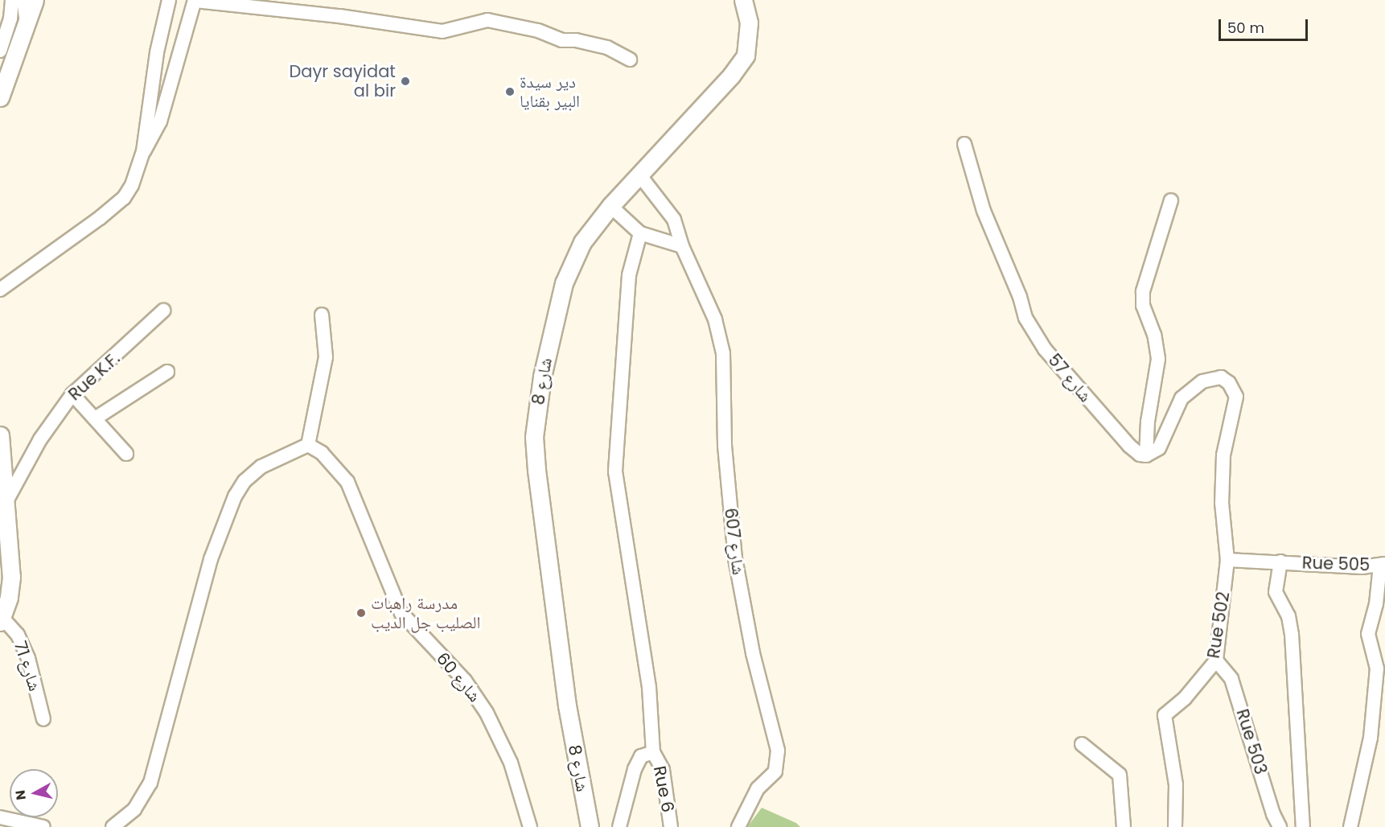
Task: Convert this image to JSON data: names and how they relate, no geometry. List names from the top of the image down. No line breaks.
{"streets":{"street":["Rue K.F.","شارع 57","شارع 8","شارع 607","Rue 505","Rue 502","شارع 71","شارع 60","Rue 503","Rue 6"]},"crossings":[["شارع 57","Rue 502"],["شارع 8","شارع 607"],["Rue 505","Rue 502"],["Rue 502","Rue 503"]],"places":["Dayr sayidat al bir","دير سيدة البير بقنايا","مدرسة راهبات الصليب جل الديب"],"scale_bar":"50 m","north":"left"}
